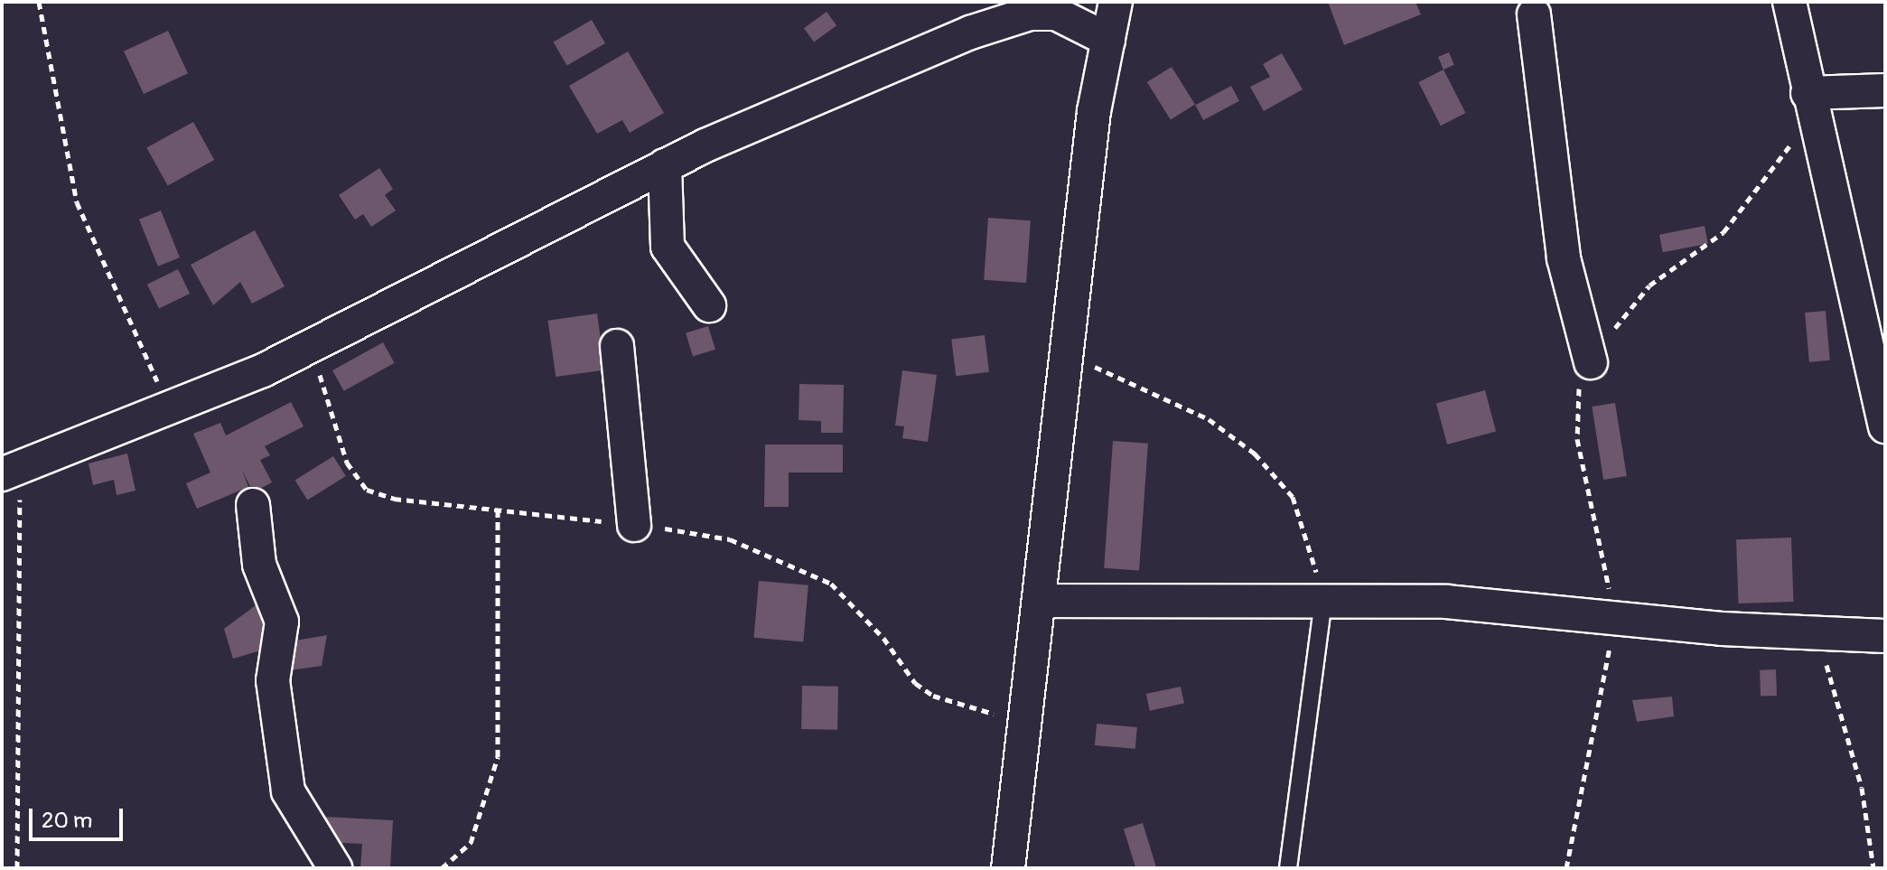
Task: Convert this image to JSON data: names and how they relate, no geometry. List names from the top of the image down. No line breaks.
{"scale_bar":"20 m"}
